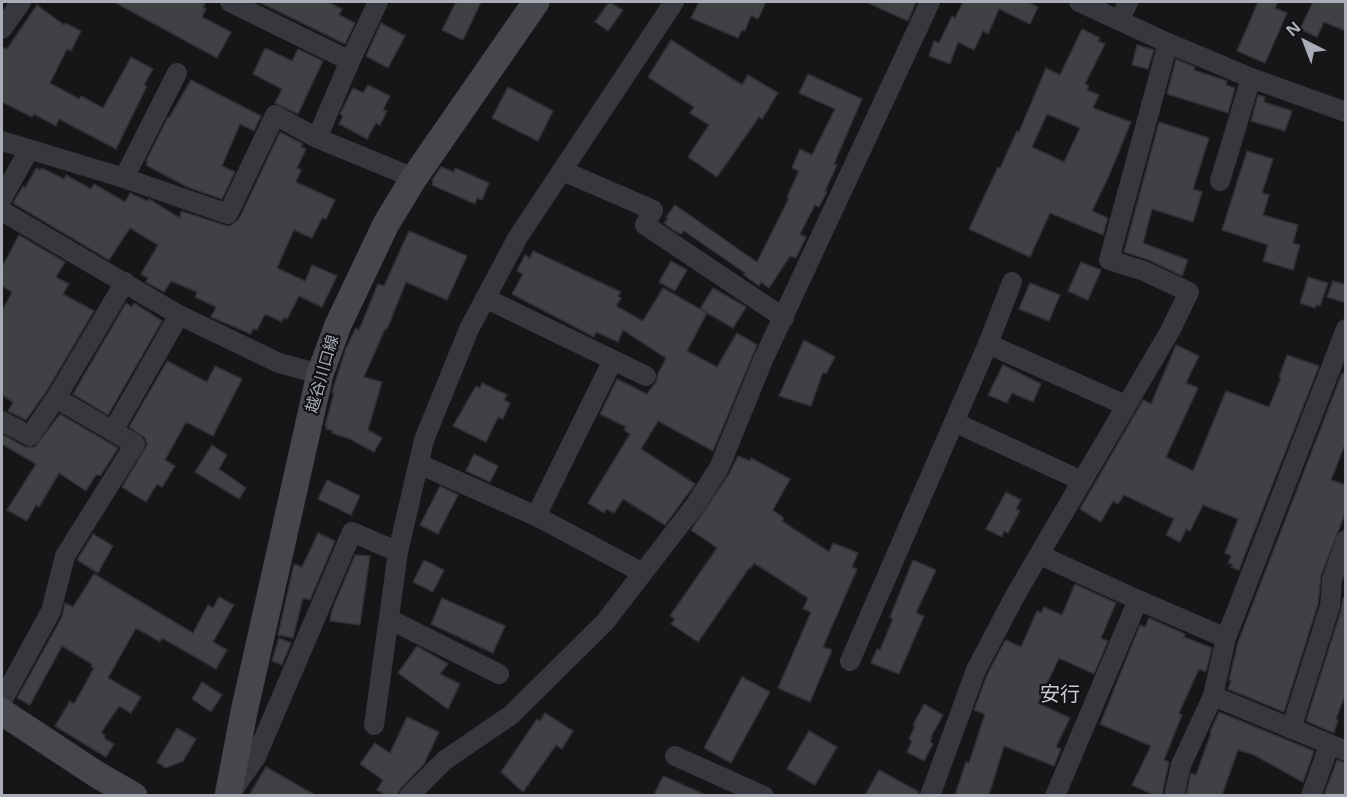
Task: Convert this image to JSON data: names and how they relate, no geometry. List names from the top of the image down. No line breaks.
{"streets":{"main road":["越谷川口線"]},"districts":["安行"],"north":"top left"}
